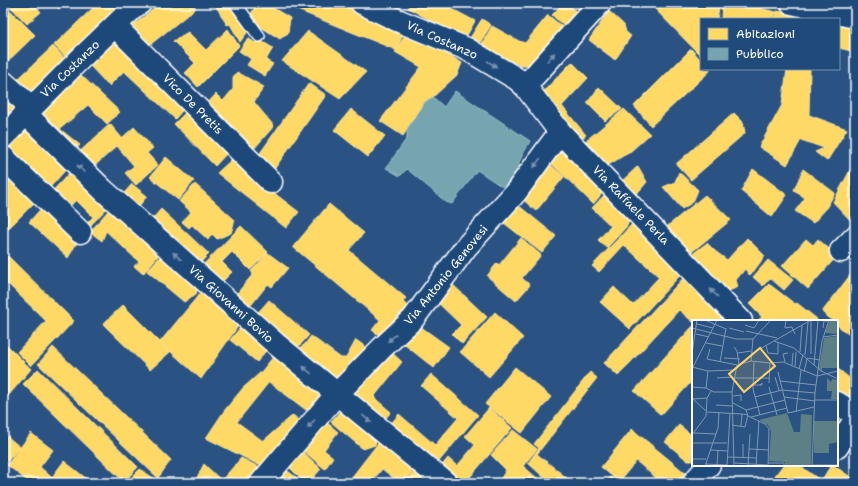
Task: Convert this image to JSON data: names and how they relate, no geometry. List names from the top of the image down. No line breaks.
{"streets":{"street":["Via Costanzo","Vico De Pretis","Via Raffaele Perla","Via Antonio Genovesi","Via Giovanni Bovio"]},"crossings":[["Via Costanzo","Vico De Pretis"],["Via Costanzo","Via Raffaele Perla"],["Via Costanzo","Via Giovanni Bovio"],["Via Raffaele Perla","Via Antonio Genovesi"],["Via Antonio Genovesi","Via Giovanni Bovio"]],"one_way":["Via Costanzo","Via Raffaele Perla","Via Antonio Genovesi"],"legend":["Abitazioni","Pubblico"]}
